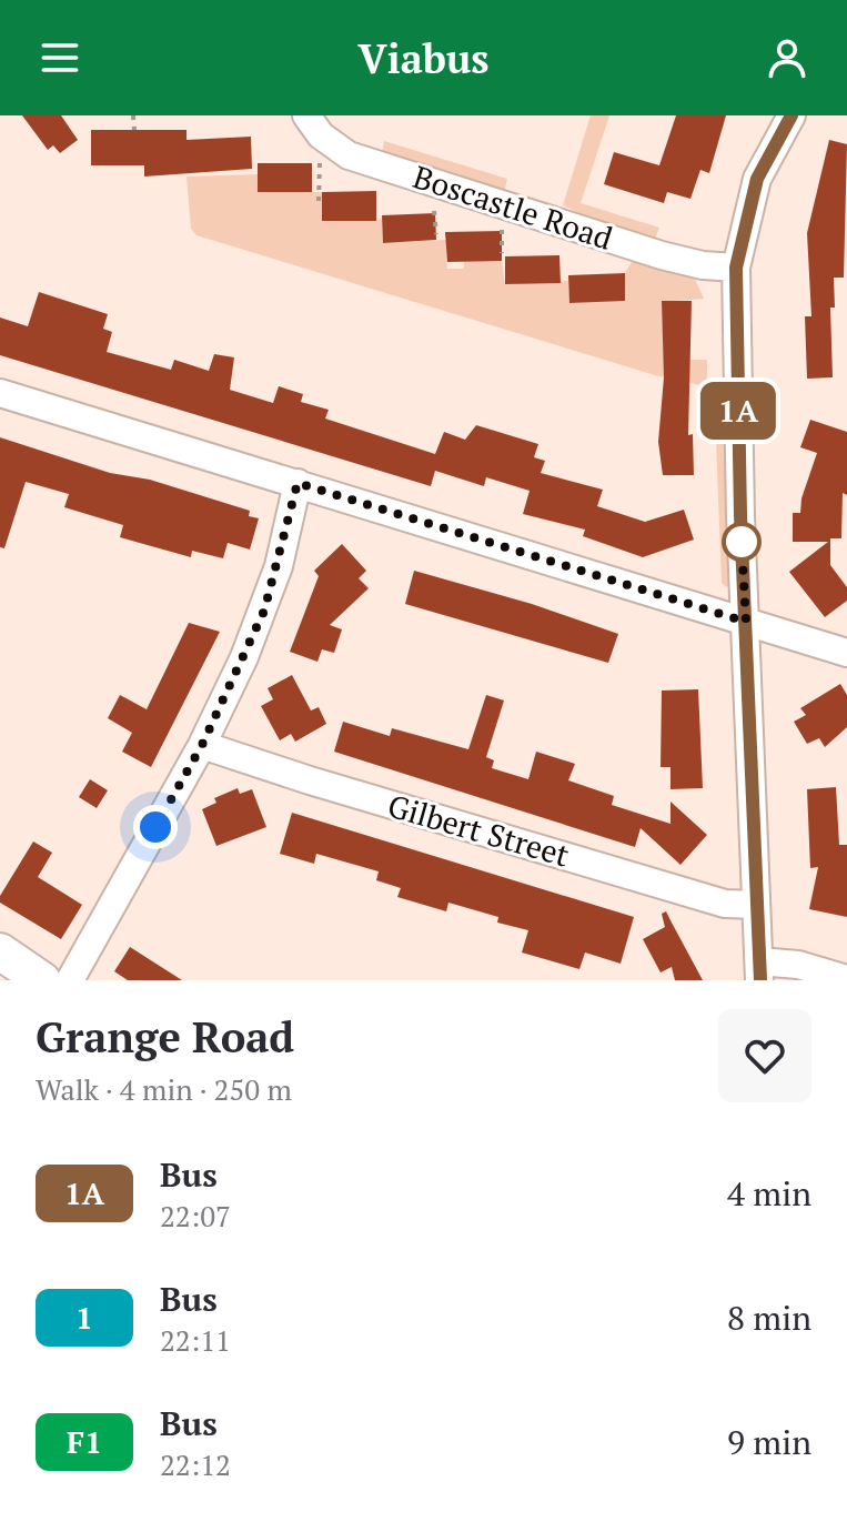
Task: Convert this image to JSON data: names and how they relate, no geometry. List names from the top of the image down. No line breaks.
{"streets":{"street":["Boscastle Road","Gilbert Street"]},"lines":["bus line 1A"],"page":{"header":"Viabus","on_map":"1A","heading":["Grange Road","Walk · 4 min · 250 m"],"list":[{"mark":"1A","name":"Bus","note":"22:07","value":"4 min"},{"mark":"1","name":"Bus","note":"22:11","value":"8 min"},{"mark":"F1","name":"Bus","note":"22:12","value":"9 min"}]}}
